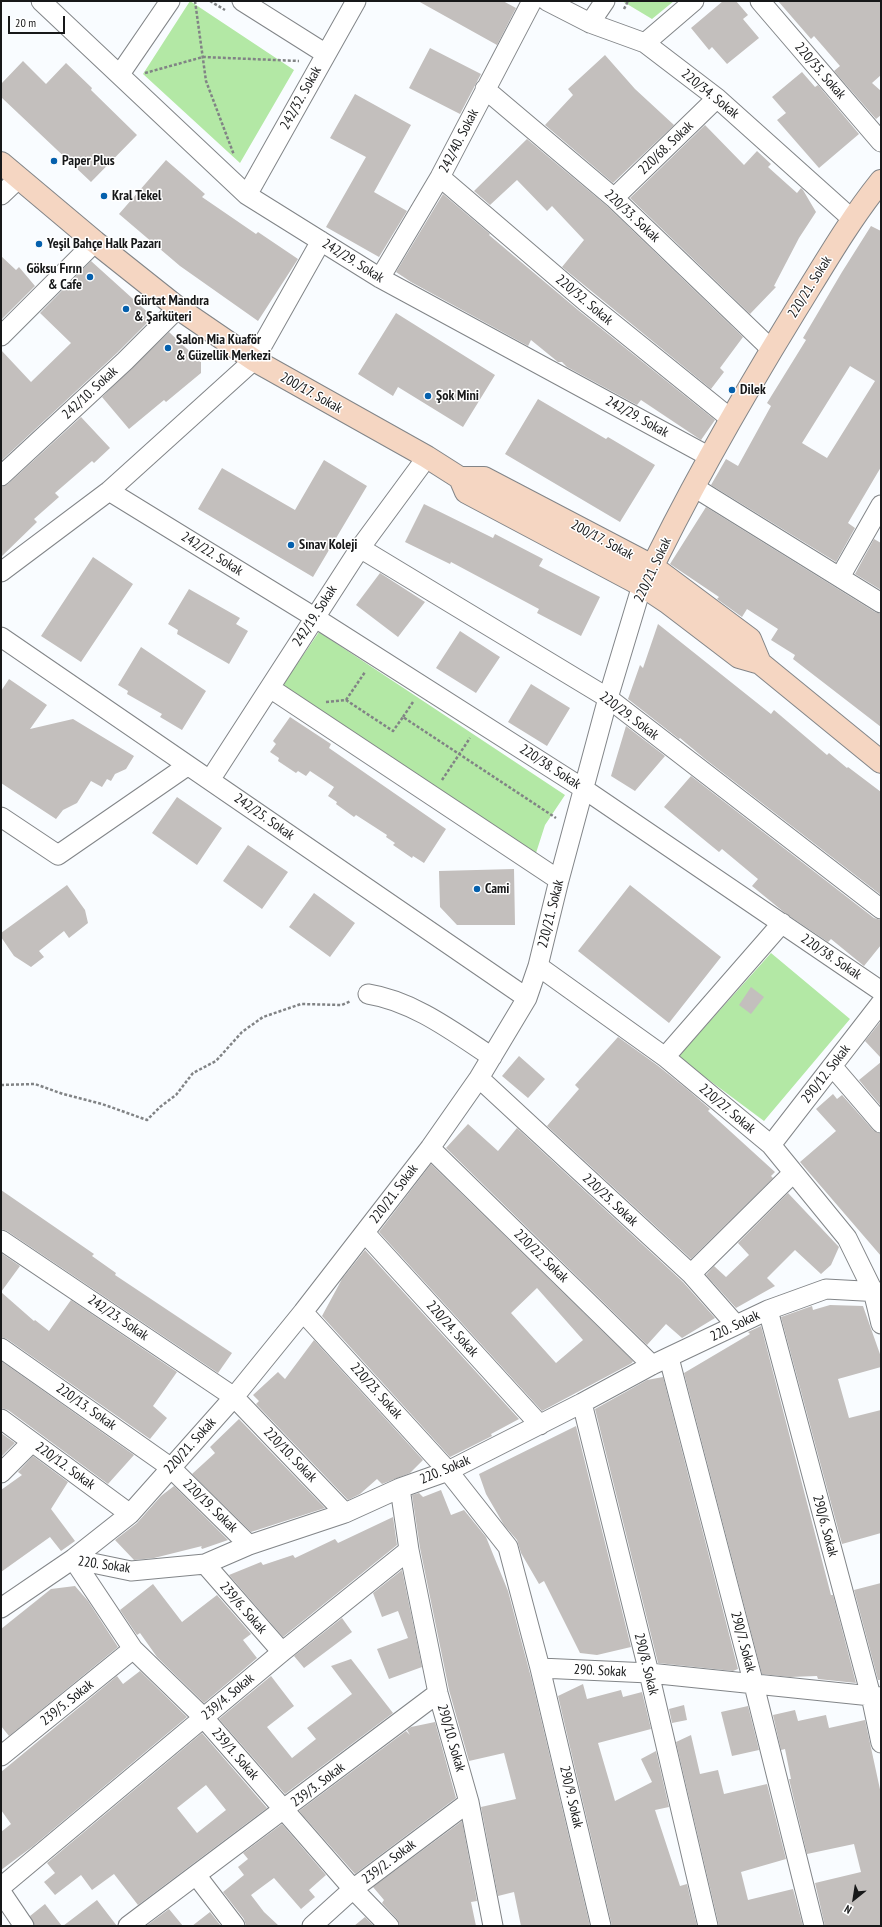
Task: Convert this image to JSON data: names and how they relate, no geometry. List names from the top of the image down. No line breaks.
{"streets":{"street":["220/35. Sokak","220/34. Sokak","242/32. Sokak","242/40. Sokak","220/68. Sokak","220/33. Sokak","242/29. Sokak","220/21. Sokak","220/32. Sokak","242/10. Sokak","200/17. Sokak","242/22. Sokak","242/19. Sokak","220/29. Sokak","220/38. Sokak","242/25. Sokak","290/12. Sokak","220/27. Sokak","220/25. Sokak","220/22. Sokak","242/23. Sokak","220. Sokak","220/24. Sokak","220/23. Sokak","220/13. Sokak","220/10. Sokak","220/12. Sokak","220/19. Sokak","290/6. Sokak","239/6. Sokak","290/7. Sokak","290/8. Sokak","290. Sokak","239/4. Sokak","239/5. Sokak","290/10. Sokak","239/1. Sokak","239/3. Sokak","290/9. Sokak","239/2. Sokak"]},"crossings":[["220/34. Sokak","220/68. Sokak"],["220/34. Sokak","220/21. Sokak"],["242/32. Sokak","242/29. Sokak"],["242/40. Sokak","220/33. Sokak"],["242/40. Sokak","242/29. Sokak"],["242/40. Sokak","220/32. Sokak"],["220/68. Sokak","220/33. Sokak"],["220/33. Sokak","220/21. Sokak"],["242/29. Sokak","220/21. Sokak"],["220/21. Sokak","220/32. Sokak"],["220/21. Sokak","200/17. Sokak"],["220/21. Sokak","220/29. Sokak"],["220/21. Sokak","220/38. Sokak"],["220/21. Sokak","242/25. Sokak"],["220/21. Sokak","220/27. Sokak"],["220/21. Sokak","220/25. Sokak"],["220/21. Sokak","220/22. Sokak"],["220/21. Sokak","242/23. Sokak"],["220/21. Sokak","220. Sokak"],["220/21. Sokak","220/24. Sokak"],["220/21. Sokak","220/23. Sokak"],["220/21. Sokak","220/13. Sokak"],["220/21. Sokak","220/10. Sokak"],["220/21. Sokak","220/12. Sokak"],["220/21. Sokak","220/19. Sokak"],["220/21. Sokak","239/1. Sokak"],["242/10. Sokak","200/17. Sokak"],["200/17. Sokak","242/19. Sokak"],["242/22. Sokak","242/19. Sokak"],["242/22. Sokak","220/38. Sokak"],["242/19. Sokak","220/29. Sokak"],["242/19. Sokak","220/38. Sokak"],["242/19. Sokak","242/25. Sokak"],["290/12. Sokak","220/27. Sokak"],["220/27. Sokak","220. Sokak"],["220/25. Sokak","220. Sokak"],["220/22. Sokak","220. Sokak"],["220/22. Sokak","290/7. Sokak"],["242/23. Sokak","220/10. Sokak"],["220. Sokak","220/24. Sokak"],["220. Sokak","220/23. Sokak"],["220. Sokak","220/10. Sokak"],["220. Sokak","220/19. Sokak"],["220. Sokak","290/6. Sokak"],["220. Sokak","239/6. Sokak"],["220. Sokak","290/7. Sokak"],["220. Sokak","290/8. Sokak"],["220. Sokak","239/1. Sokak"],["220/13. Sokak","220/19. Sokak"],["290/6. Sokak","290. Sokak"],["239/6. Sokak","239/4. Sokak"],["290/7. Sokak","290. Sokak"],["290/8. Sokak","290. Sokak"],["290. Sokak","290/9. Sokak"],["239/4. Sokak","290/10. Sokak"],["239/4. Sokak","239/1. Sokak"],["239/5. Sokak","239/1. Sokak"],["290/10. Sokak","239/3. Sokak"],["290/10. Sokak","239/2. Sokak"],["239/1. Sokak","239/3. Sokak"],["239/1. Sokak","239/2. Sokak"]],"places":["Paper Plus","Kral Tekel","Yeşil Bahçe Halk Pazarı","Göksu Fırın & Cafe","Gürtat Mandıra & Şarküteri","Salon Mia Kuaför & Güzellik Merkezi","Dilek","Şok Mini","Sınav Koleji","Cami"],"scale_bar":"20 m","north":"bottom left"}
